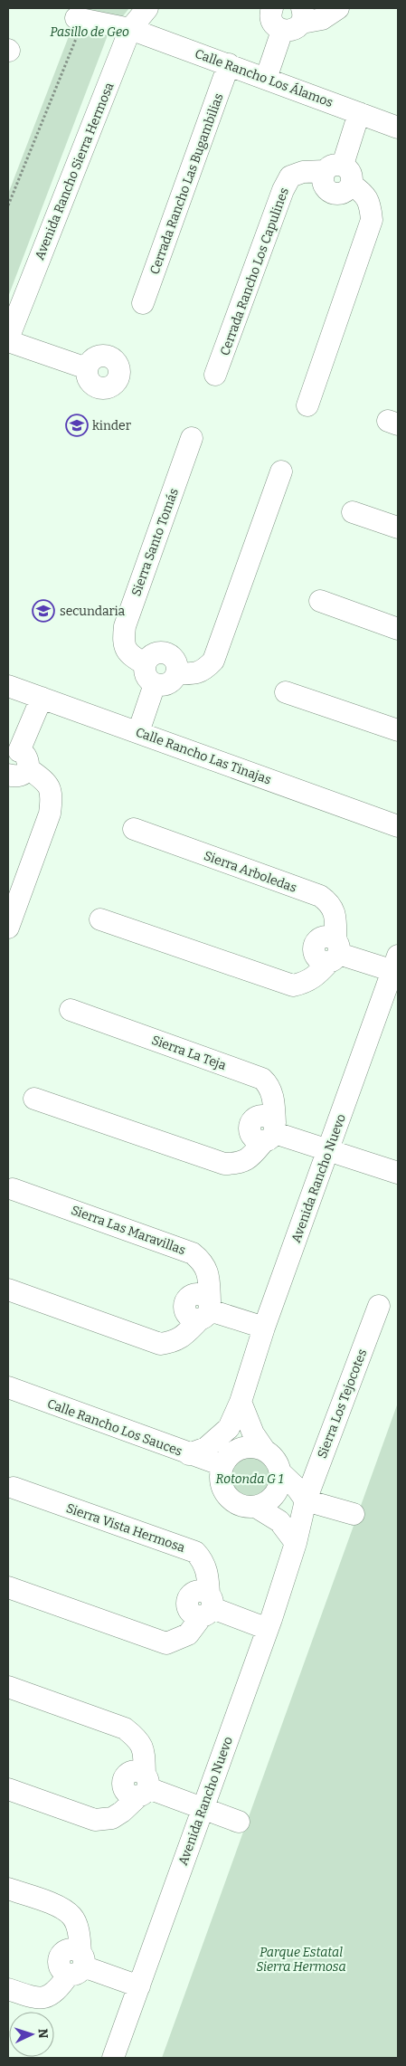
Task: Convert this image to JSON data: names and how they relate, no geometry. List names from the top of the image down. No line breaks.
{"streets":{"street":["Calle Rancho Los Álamos","Avenida Rancho Sierra Hermosa","Cerrada Rancho Las Bugambilias","Cerrada Rancho Los Capulines","Sierra Santo Tomás","Calle Rancho Las Tinajas","Sierra Arboledas","Sierra La Teja","Avenida Rancho Nuevo","Sierra Las Maravillas","Sierra Los Tejocotes","Calle Rancho Los Sauces","Sierra Vista Hermosa"]},"crossings":[["Calle Rancho Los Álamos","Avenida Rancho Sierra Hermosa"],["Calle Rancho Los Álamos","Cerrada Rancho Las Bugambilias"],["Avenida Rancho Nuevo","Sierra Los Tejocotes"]],"parks":["Pasillo de Geo","Rotonda G 1","Parque Estatal Sierra Hermosa"],"places":{"school or university":["kinder","secundaria"]},"north":"right"}
